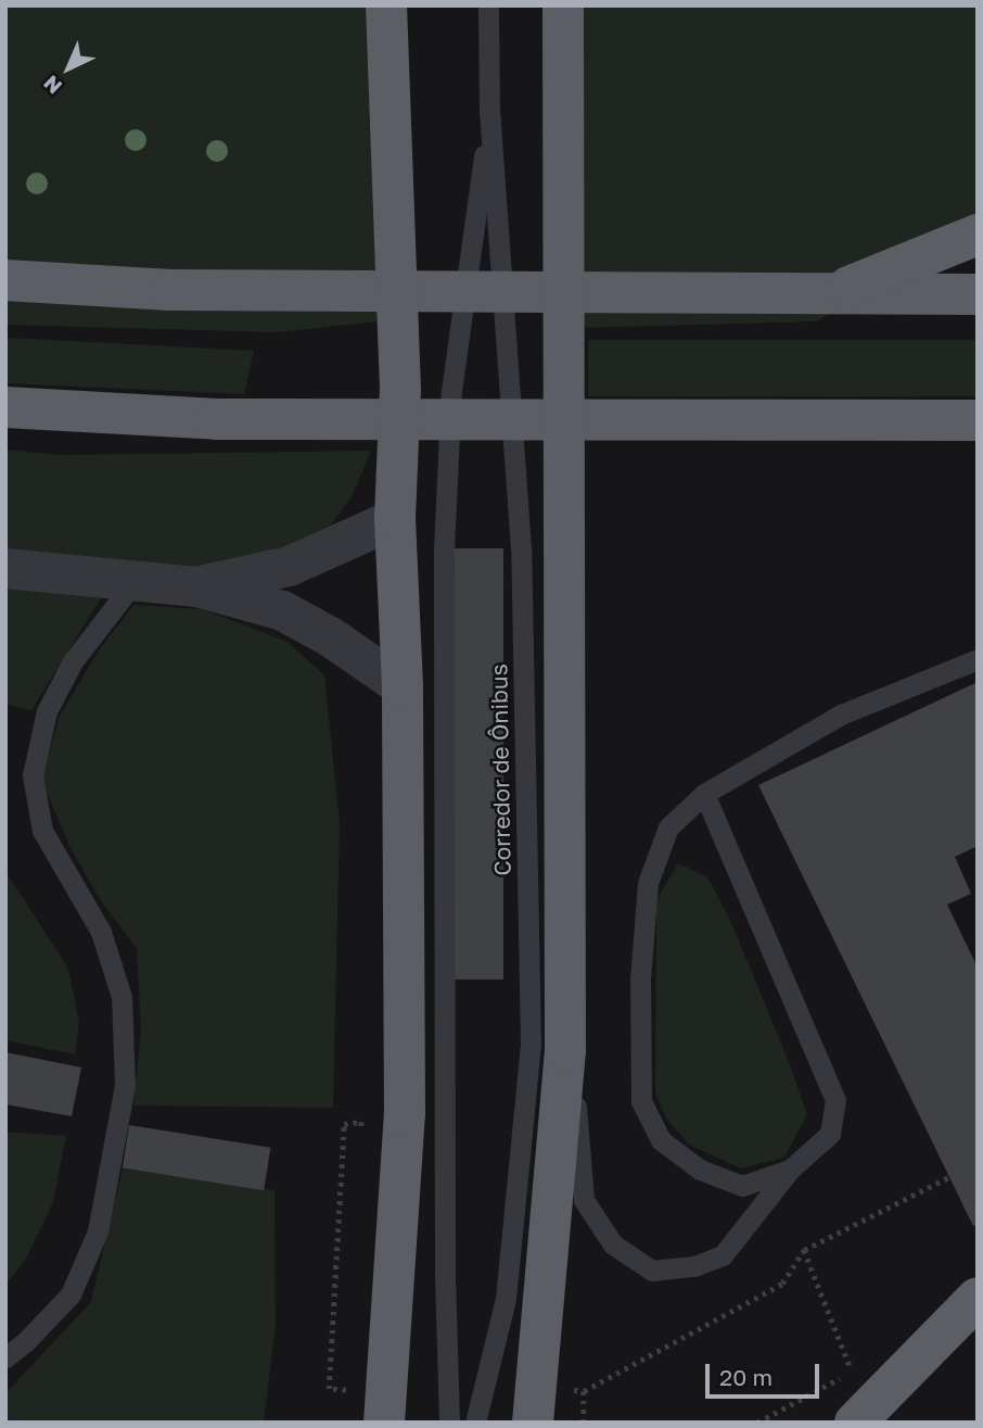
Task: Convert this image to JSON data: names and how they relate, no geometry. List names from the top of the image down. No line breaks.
{"streets":{"lane":["Corredor de Ônibus"]},"scale_bar":"20 m","north":"bottom left"}
